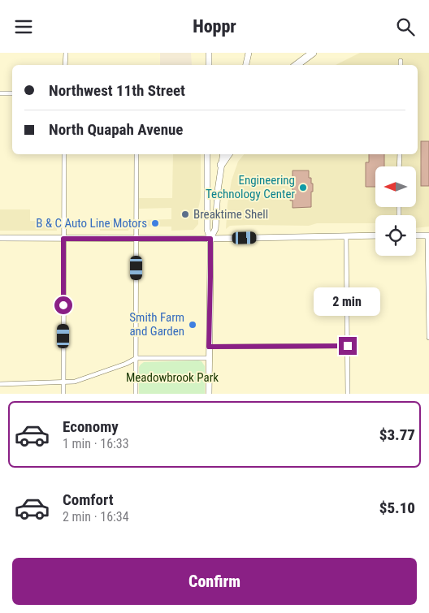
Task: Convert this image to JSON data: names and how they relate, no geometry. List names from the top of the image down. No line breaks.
{"parks":["Meadowbrook Park"],"places":["Engineering Technology Center","Breaktime Shell","B & C Auto Line Motors","Smith Farm and Garden"],"north":"left","page":{"header":"Hoppr","banner":["Northwest 11th Street","North Quapah Avenue"],"bubble":"2 min","list":[{"name":"Economy","note":"1 min · 16:33","value":"$3.77"},{"name":"Comfort","note":"2 min · 16:34","value":"$5.10"}],"buttons":"Confirm"}}
